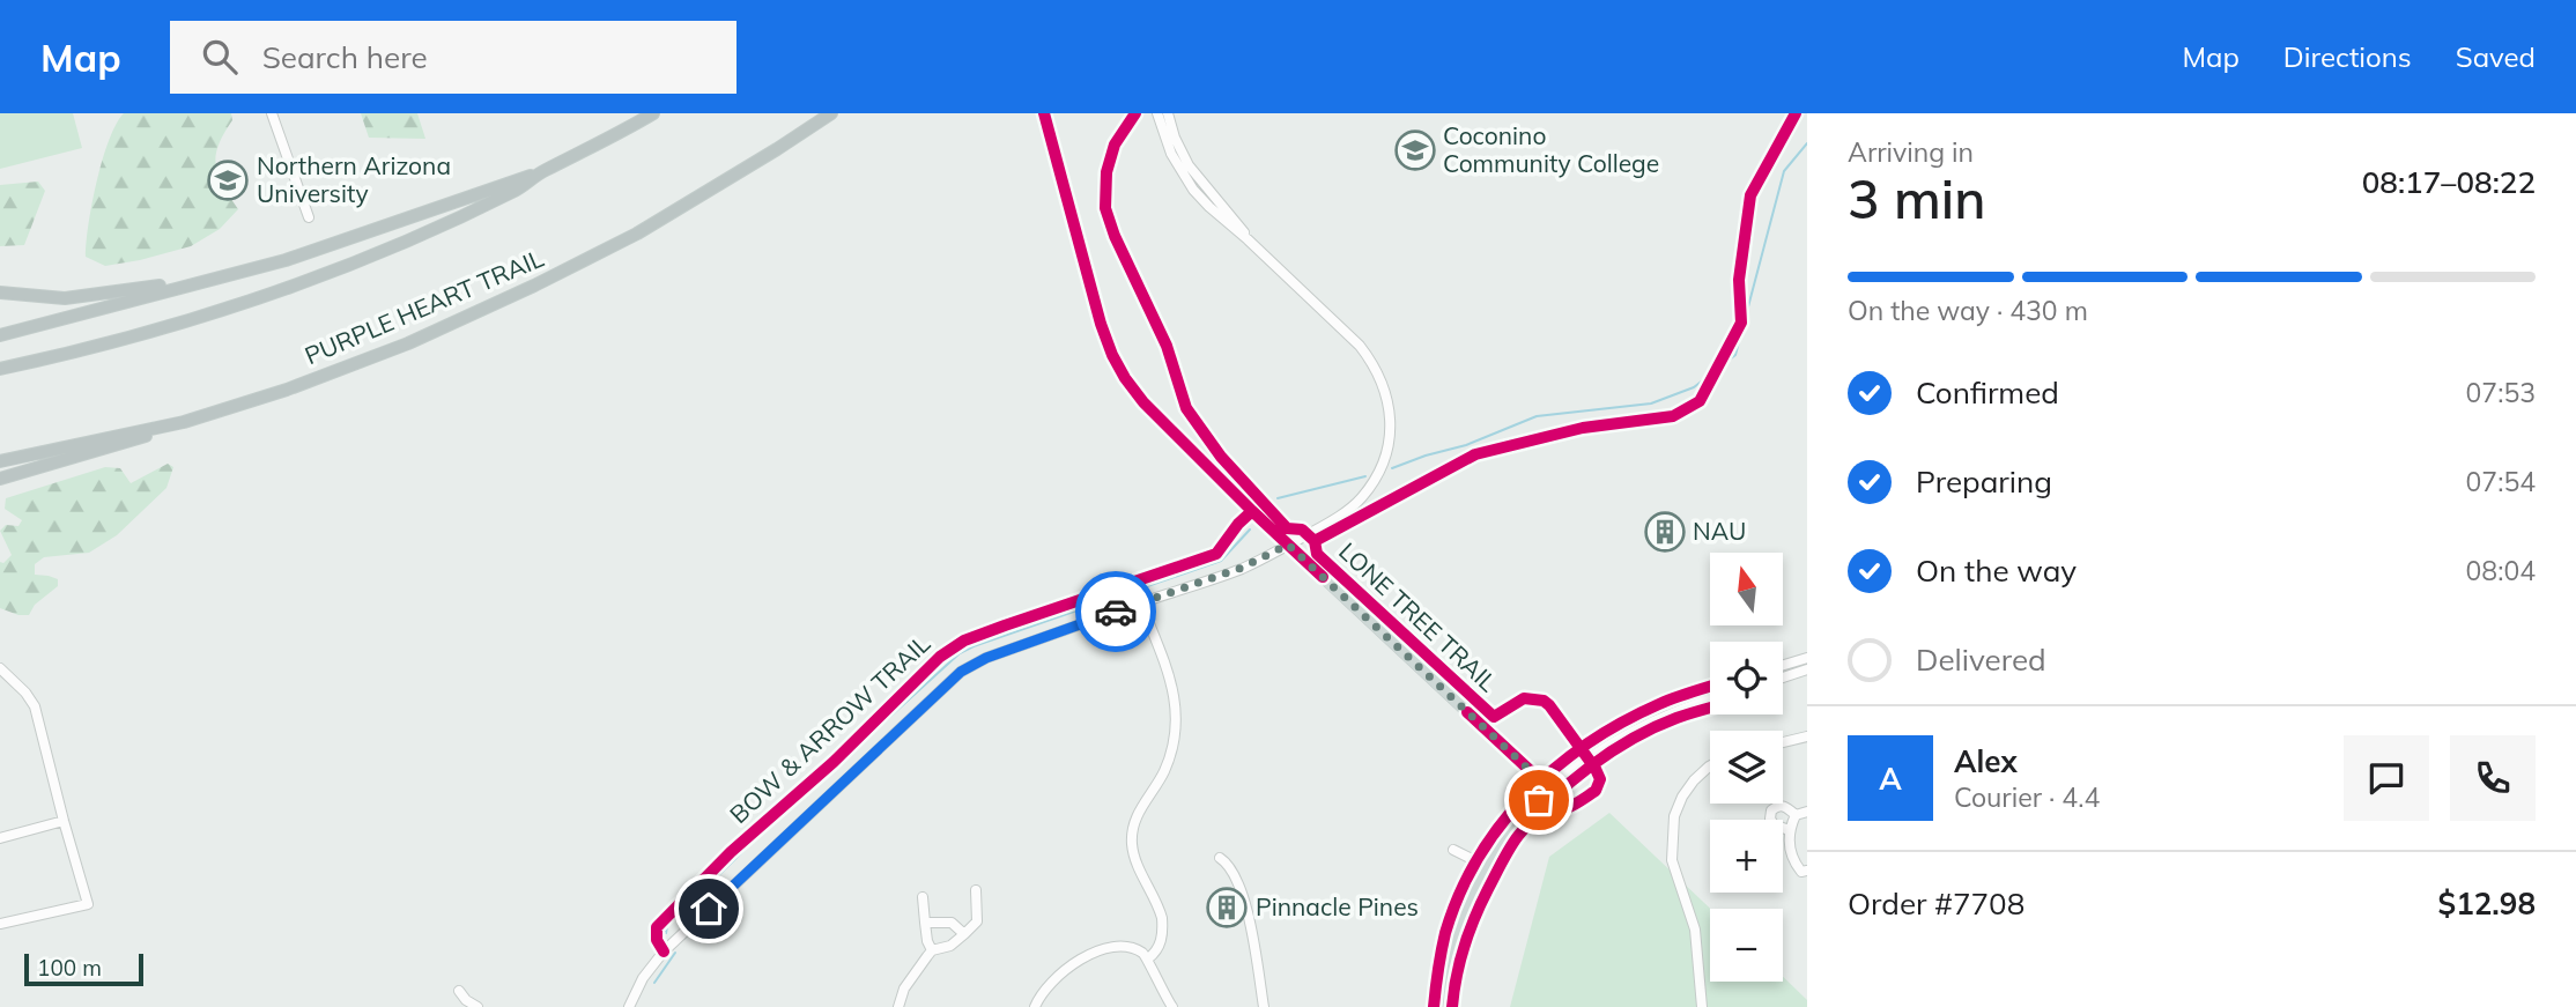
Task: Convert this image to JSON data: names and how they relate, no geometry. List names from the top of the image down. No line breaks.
{"streets":{"highway":["PURPLE HEART TRAIL"],"cycle path":["LONE TREE TRAIL","BOW & ARROW TRAIL"]},"places":{"school or university":["Coconino Community College","Northern Arizona University"],"building":["NAU","Pinnacle Pines"]},"scale_bar":"100 m","north":"top","page":{"header":"Map","search":"Search here","nav":["Map","Directions","Saved"],"heading":["3 min","Arriving in","08:17–08:22"],"panel":["Alex","Courier · 4.4","Order #7708","$12.98"],"bar":"On the way · 430 m","list":[["Confirmed","07:53"],["Preparing","07:54"],["On the way","08:04"],"Delivered"],"map_buttons":["+","−"],"round":"A","scale":"100 m"}}
